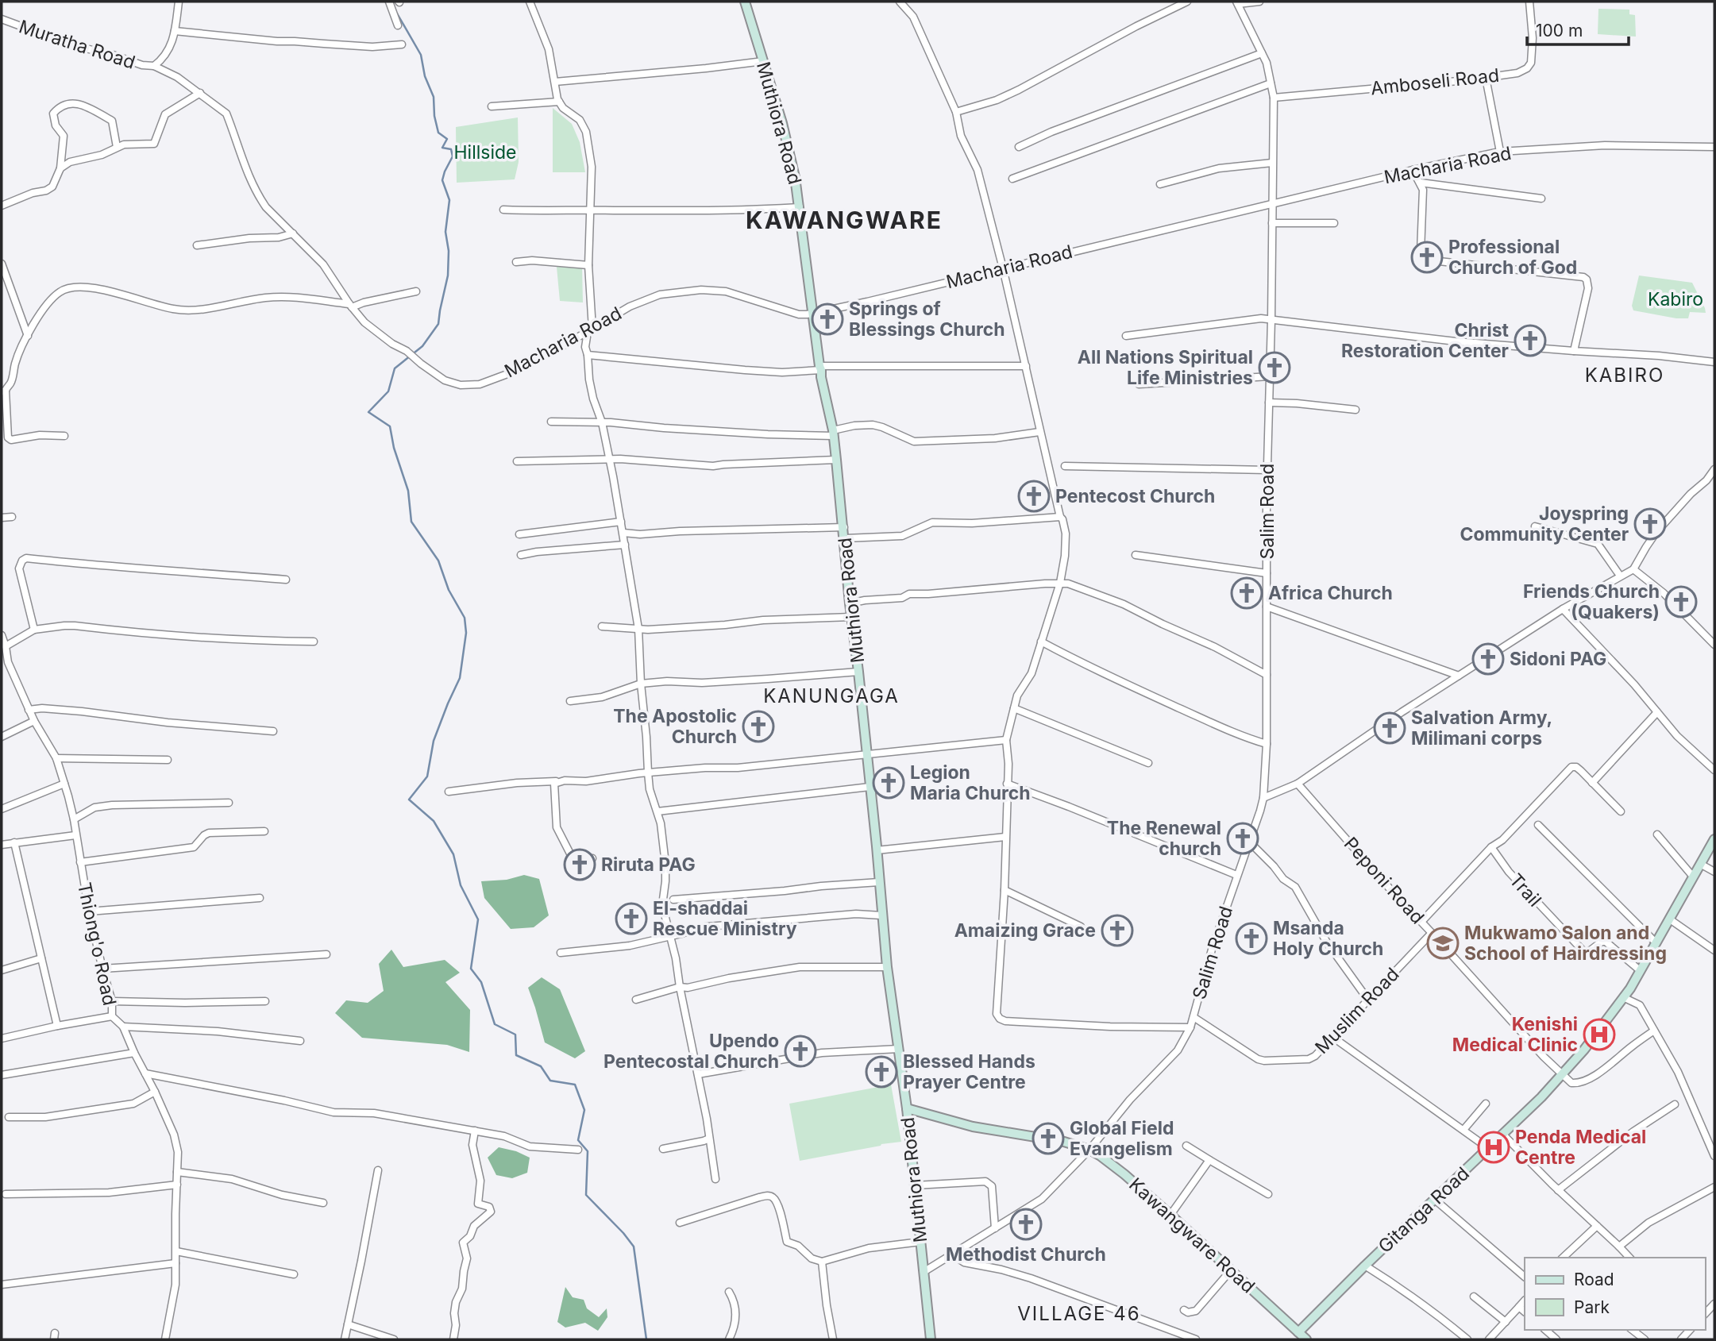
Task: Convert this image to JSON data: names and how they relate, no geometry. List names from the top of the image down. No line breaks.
{"streets":{"street":["Muratha Road","Amboseli Road","Muthiora Road","Macharia Road","Salim Road","Peponi Road","Trail","Thiong'o Road","Muslim Road","Gitanga Road","Kawangware Road"]},"crossings":[["Muratha Road","Macharia Road"],["Amboseli Road","Salim Road"],["Muthiora Road","Macharia Road"],["Muthiora Road","Kawangware Road"],["Macharia Road","Salim Road"],["Salim Road","Muslim Road"],["Peponi Road","Muslim Road"],["Peponi Road","Gitanga Road"],["Trail","Gitanga Road"],["Gitanga Road","Kawangware Road"]],"districts":["KAWANGWARE","KABIRO","KANUNGAGA","VILLAGE 46"],"parks":["Hillside","Kabiro"],"places":{"church":["Professional Church of God","Springs of Blessings Church","Christ Restoration Center","All Nations Spiritual Life Ministries","Pentecost Church","Joyspring Community Center","Africa Church","Friends Church (Quakers)","Sidoni PAG","The Apostolic Church","Salvation Army, Milimani corps","Legion Maria Church","The Renewal church","Riruta PAG","El-shaddai Rescue Ministry","Amaizing Grace","Msanda Holy Church","Upendo Pentecostal Church","Blessed Hands Prayer Centre","Global Field Evangelism","Methodist Church"],"school or university":["Mukwamo Salon and School of Hairdressing"],"hospital":["Kenishi Medical Clinic","Penda Medical Centre"]},"legend":["Road","Park"],"scale_bar":"100 m"}
